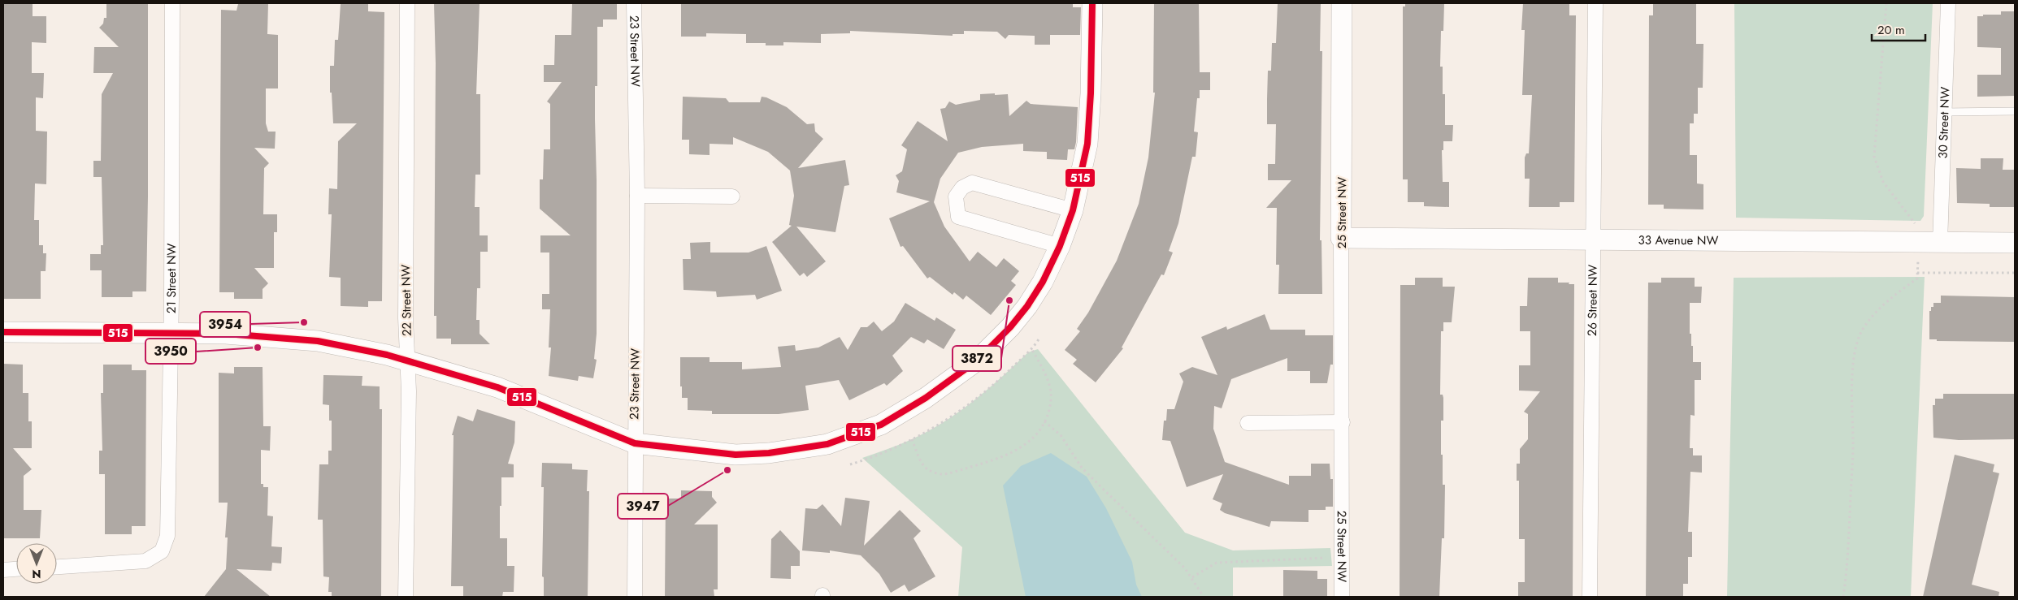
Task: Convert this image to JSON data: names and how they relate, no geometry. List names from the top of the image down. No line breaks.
{"streets":{"street":["23 Street NW","30 Street NW","25 Street NW","33 Avenue NW","21 Street NW","26 Street NW","22 Street NW"]},"crossings":[["30 Street NW","33 Avenue NW"],["25 Street NW","33 Avenue NW"],["33 Avenue NW","26 Street NW"]],"places":["3872","3954","3950","3947"],"lines":["transit line 515"],"scale_bar":"20 m","north":"bottom"}
